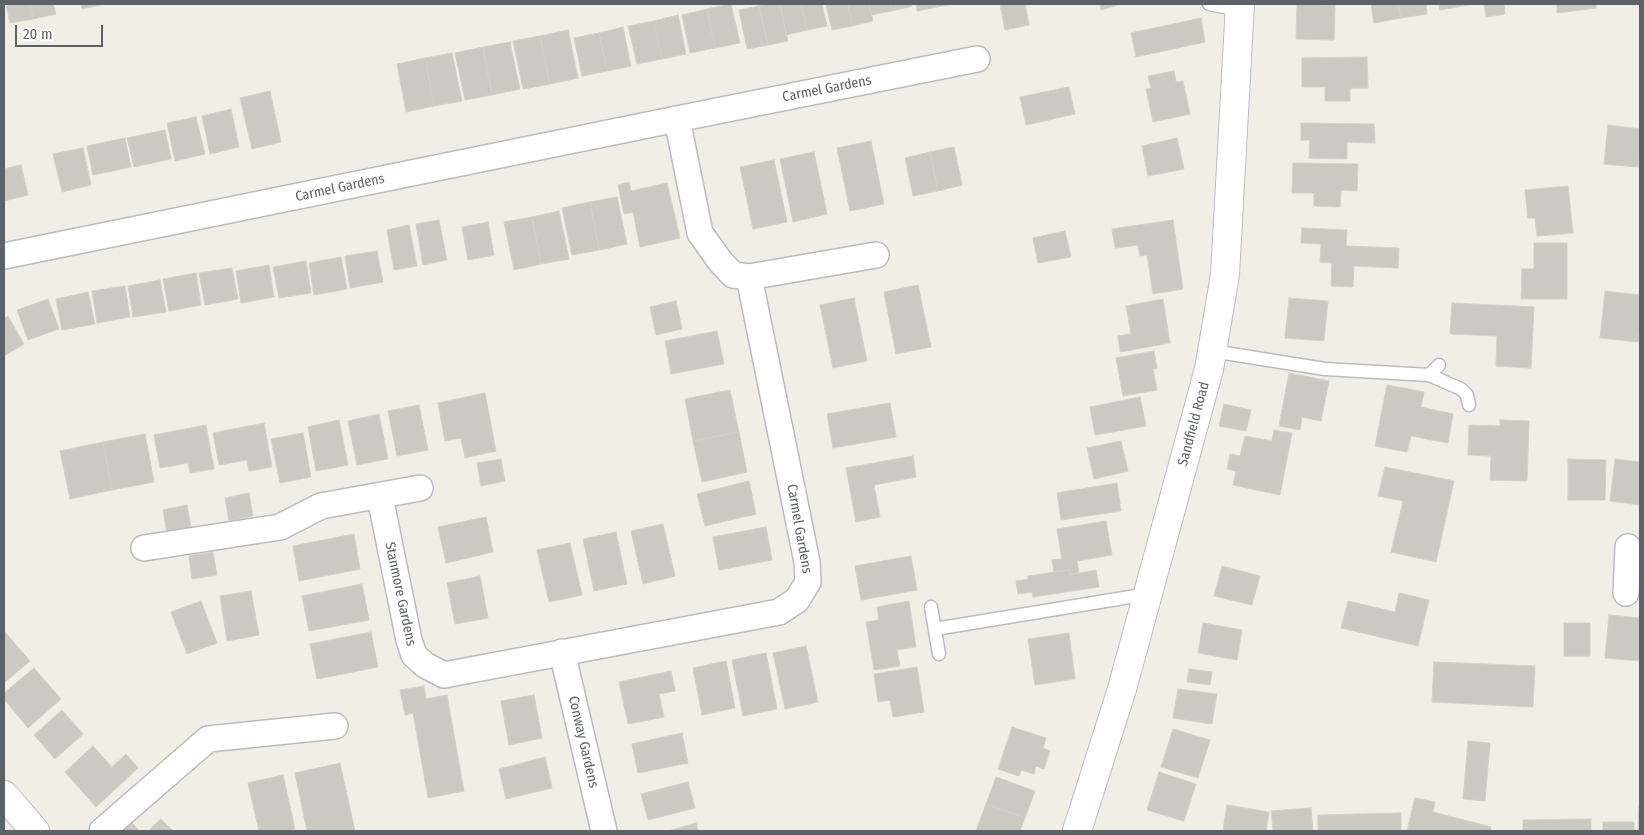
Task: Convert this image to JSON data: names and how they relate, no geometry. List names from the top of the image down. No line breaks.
{"streets":{"street":["Carmel Gardens","Sandfield Road","Stanmore Gardens","Conway Gardens"]},"crossings":[["Carmel Gardens","Stanmore Gardens"],["Carmel Gardens","Conway Gardens"],["Stanmore Gardens","Conway Gardens"]],"scale_bar":"20 m"}
